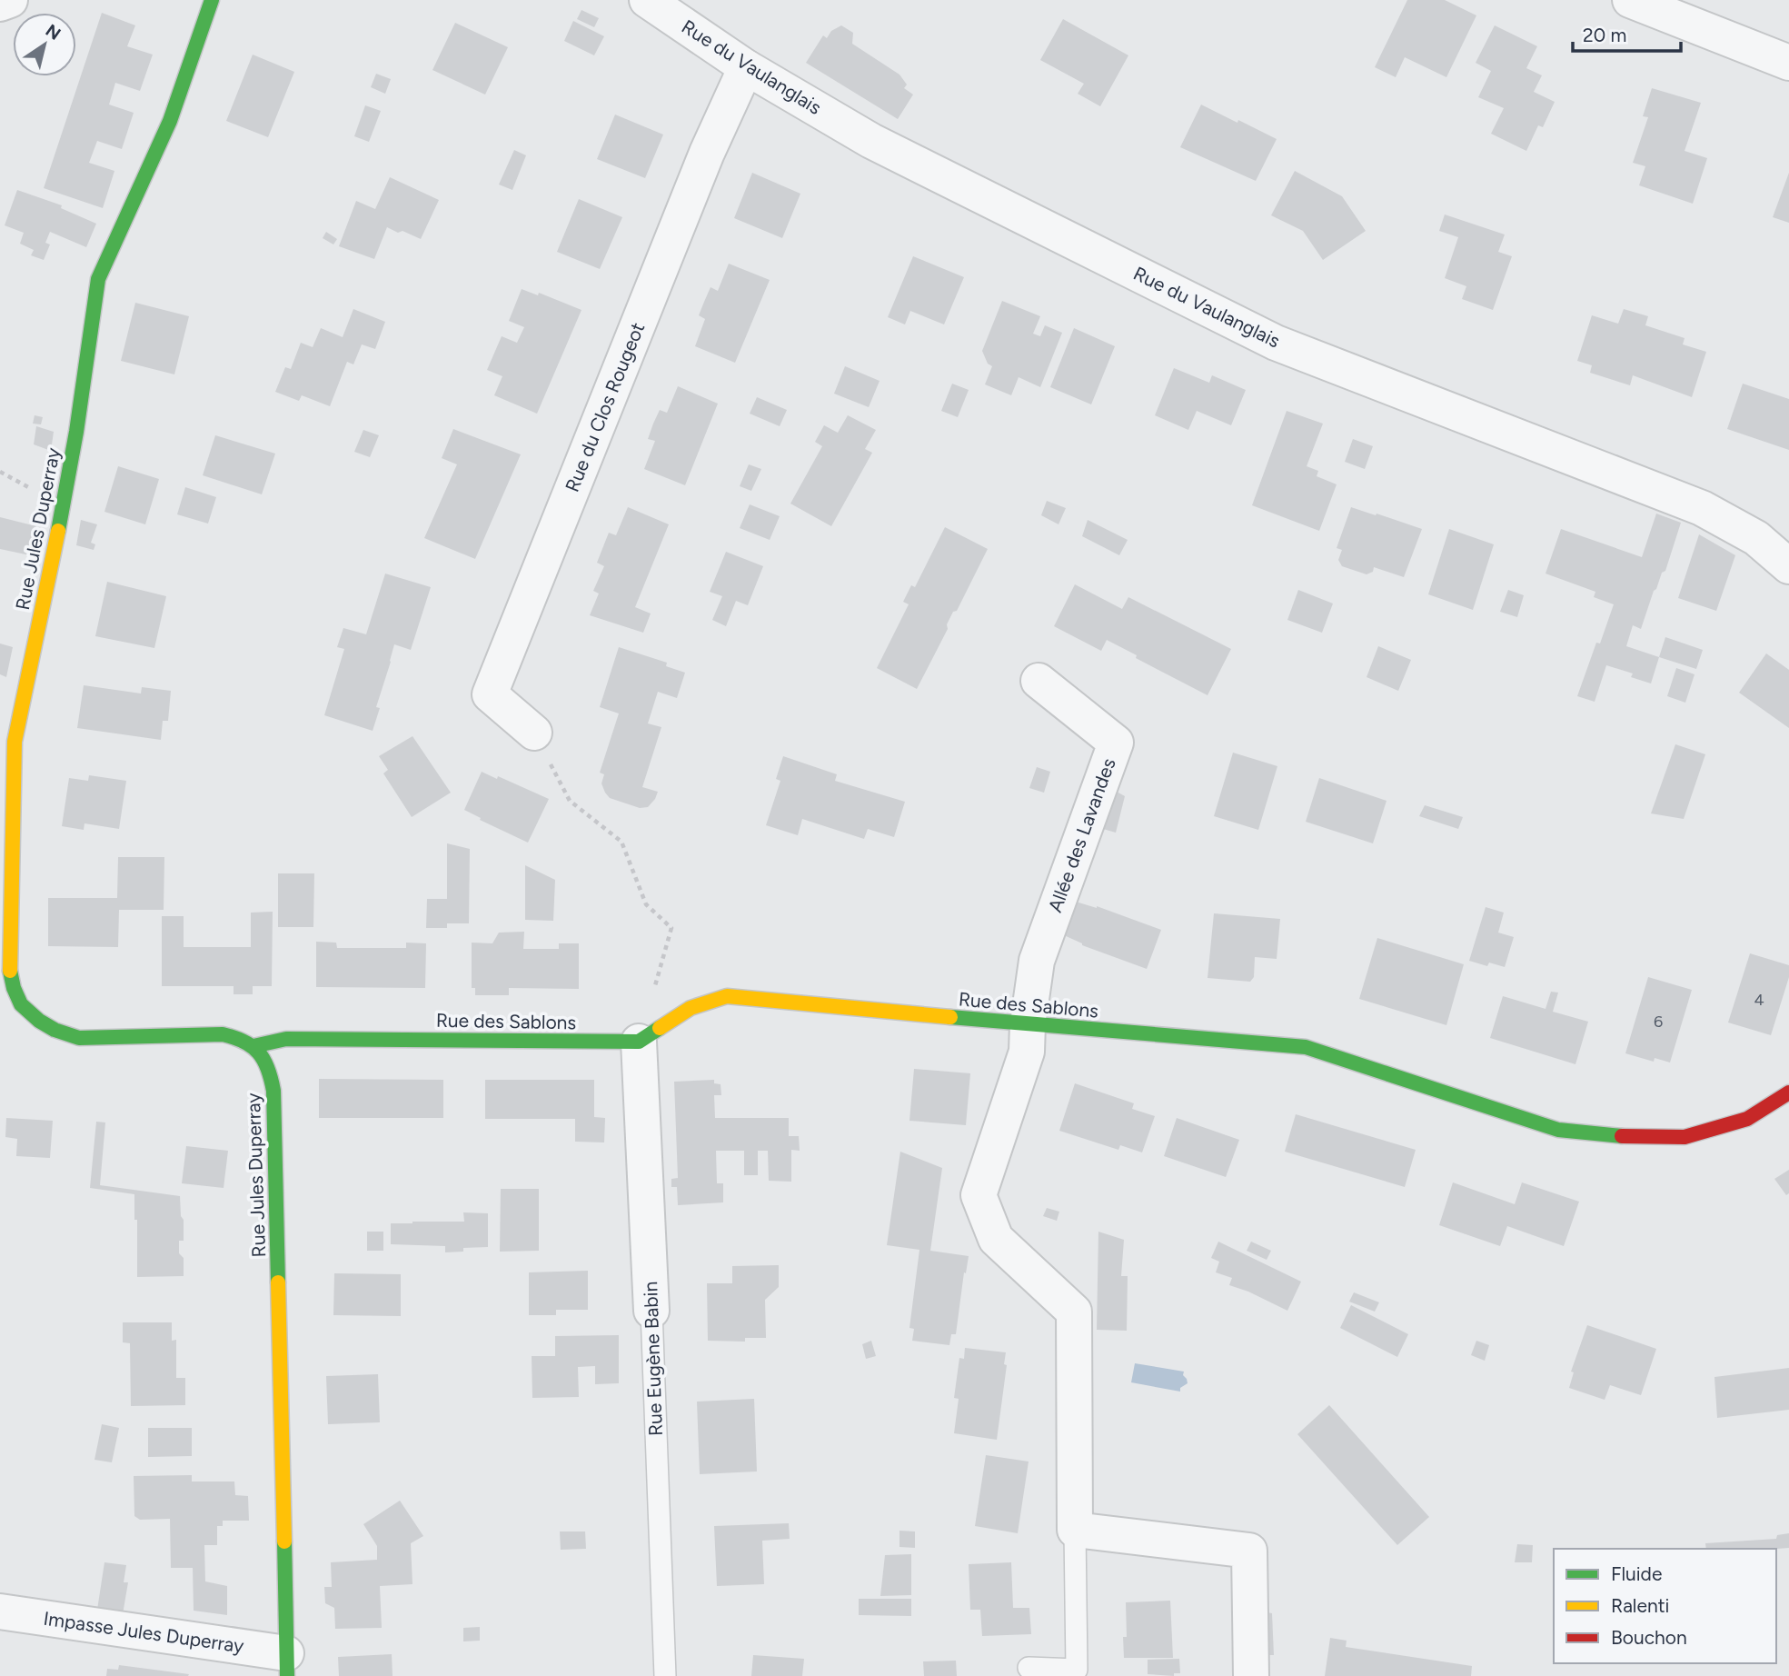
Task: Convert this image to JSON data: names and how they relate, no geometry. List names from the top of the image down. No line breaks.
{"streets":{"street":["Rue du Vaulanglais","Rue du Clos Rougeot","Rue Jules Duperray","Allée des Lavandes","Rue des Sablons","Rue Eugène Babin","Impasse Jules Duperray"]},"crossings":[["Rue du Vaulanglais","Rue du Clos Rougeot"],["Rue Jules Duperray","Rue des Sablons"],["Rue Jules Duperray","Impasse Jules Duperray"],["Allée des Lavandes","Rue des Sablons"],["Rue des Sablons","Rue Eugène Babin"]],"house_numbers":["4","6"],"legend":["Fluide","Ralenti","Bouchon"],"scale_bar":"20 m","north":"top right"}
